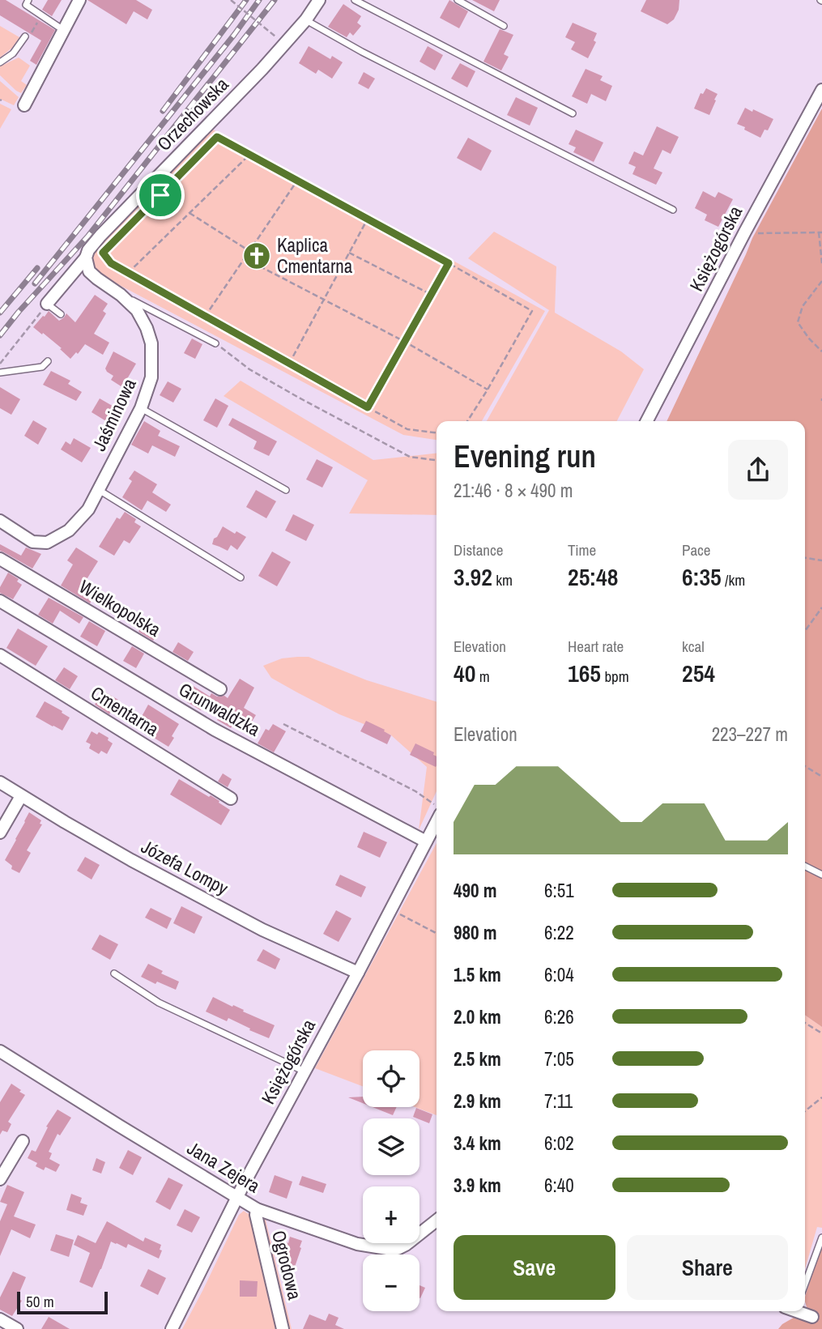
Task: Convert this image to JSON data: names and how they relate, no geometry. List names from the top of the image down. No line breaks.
{"streets":{"street":["Orzechowska","Księżogórska","Jaśminowa","Wielkopolska","Grunwaldzka","Cmentarna","Józefa Lompy","Jana Zejera","Ogrodowa"]},"crossings":[["Orzechowska","Jaśminowa"],["Księżogórska","Grunwaldzka"],["Księżogórska","Józefa Lompy"],["Księżogórska","Jana Zejera"],["Jana Zejera","Ogrodowa"]],"places":{"church":["Kaplica Cmentarna"]},"scale_bar":"50 m","page":{"heading":["Evening run","21:46 · 8 × 490 m"],"stats":[["Distance","3.92 km"],["Time","25:48"],["Pace","6:35 /km"],["Elevation","40 m"],["Heart rate","165 bpm"],["kcal","254"]],"chart":["Elevation","223–227 m"],"list":[{"name":"490 m","note":"6:51"},{"name":"980 m","note":"6:22"},{"name":"1.5 km","note":"6:04"},{"name":"2.0 km","note":"6:26"},{"name":"2.5 km","note":"7:05"},{"name":"2.9 km","note":"7:11"},{"name":"3.4 km","note":"6:02"},{"name":"3.9 km","note":"6:40"}],"map_buttons":["+","−"],"buttons":["Save","Share"],"scale":"50 m"}}
